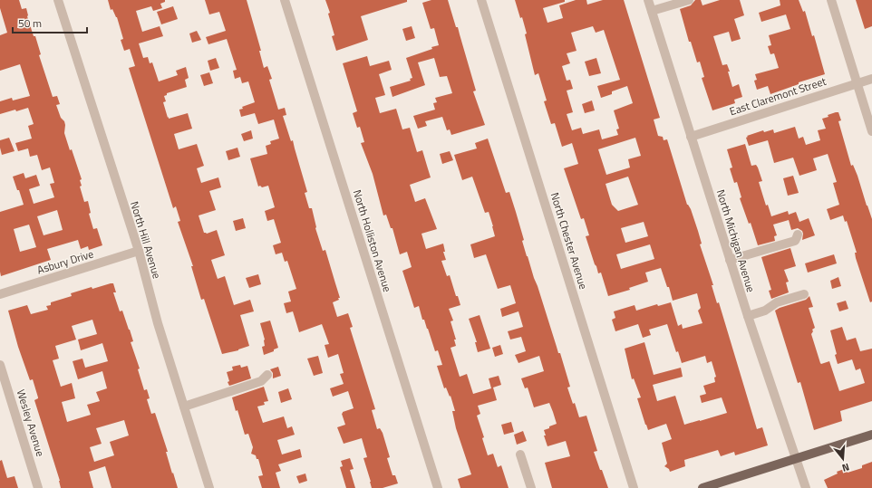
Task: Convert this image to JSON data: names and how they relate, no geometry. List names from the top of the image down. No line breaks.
{"streets":{"street":["East Claremont Street","North Hill Avenue","North Holliston Avenue","North Chester Avenue","North Michigan Avenue","Asbury Drive","Wesley Avenue"]},"crossings":[["East Claremont Street","North Michigan Avenue"],["North Hill Avenue","Asbury Drive"]],"scale_bar":"50 m","north":"bottom"}
